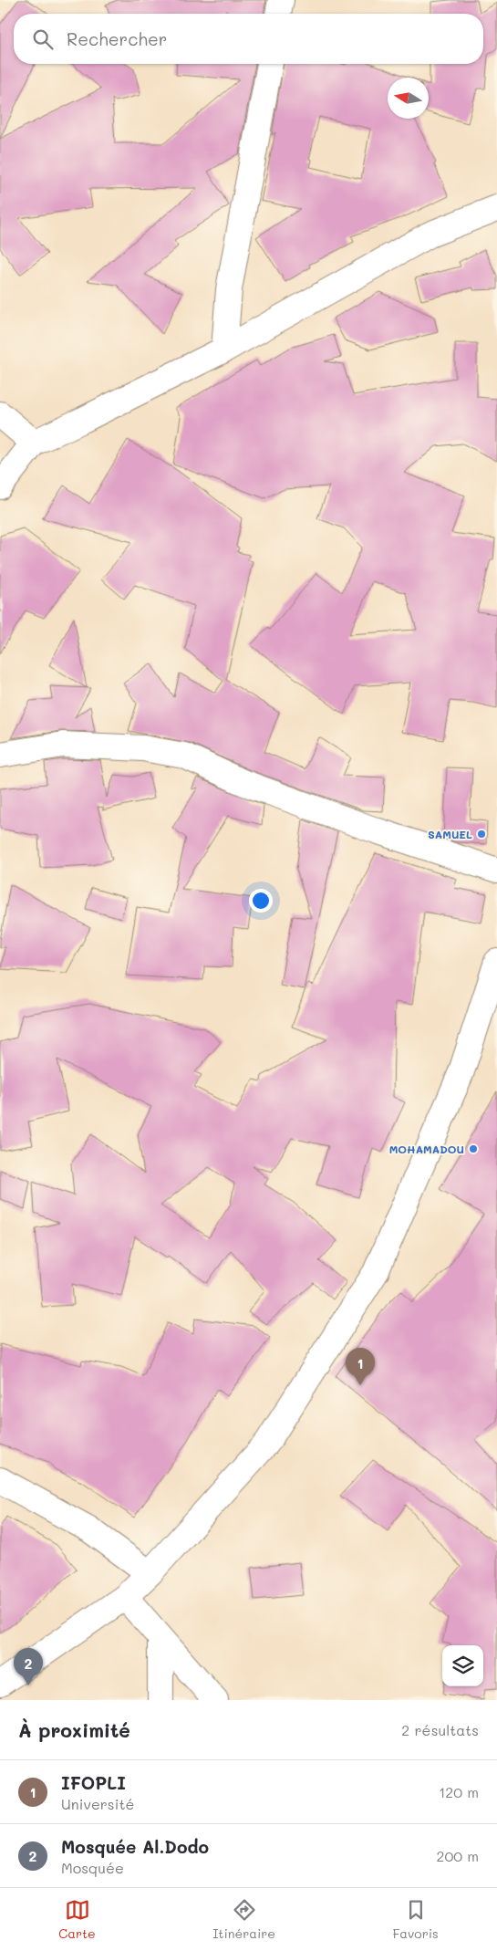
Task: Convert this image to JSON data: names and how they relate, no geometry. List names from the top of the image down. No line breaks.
{"places":["SAMUEL","MOHAMADOU"],"north":"left","page":{"search":"Rechercher","pins":["1","2"],"heading":["À proximité","2 résultats"],"list":[{"mark":"1","name":"IFOPLI","note":"Université","value":"120 m"},{"mark":"2","name":"Mosquée Al.Dodo","note":"Mosquée","value":"200 m"}],"nav":["Carte","Itinéraire","Favoris"]}}
